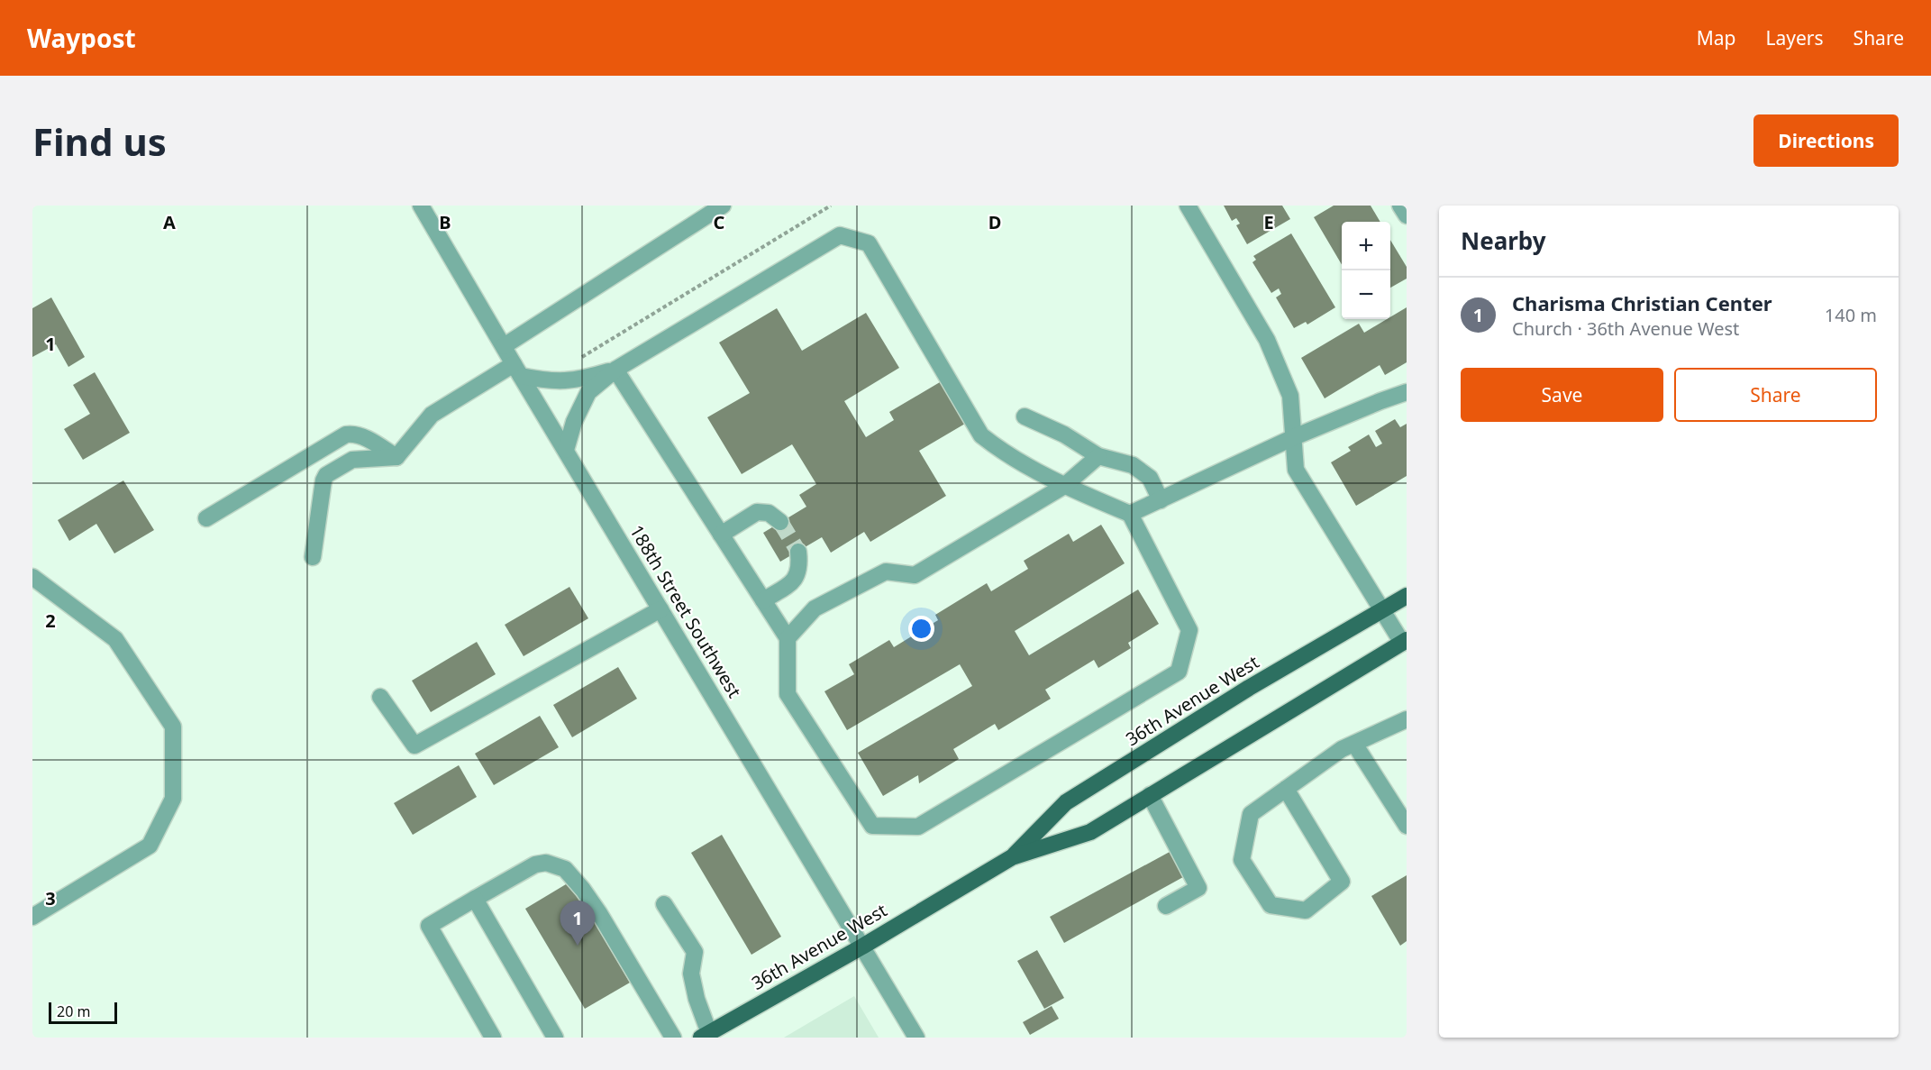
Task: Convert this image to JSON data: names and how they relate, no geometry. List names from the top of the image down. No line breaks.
{"streets":{"main road":["36th Avenue West"],"street":["188th Street Southwest"]},"crossings":[["188th Street Southwest","36th Avenue West"]],"scale_bar":"20 m","page":{"header":"Waypost","nav":["Map","Layers","Share"],"buttons":["Directions",["Save","Share"]],"title":"Find us","heading":"Nearby","map_buttons":["+","−"],"list":[{"mark":"1","name":"Charisma Christian Center","note":"Church · 36th Avenue West","value":"140 m"}],"pins":"1","scale":"20 m"},"grid":{"columns":["A","B","C","D","E"],"rows":["1","2","3"]}}
